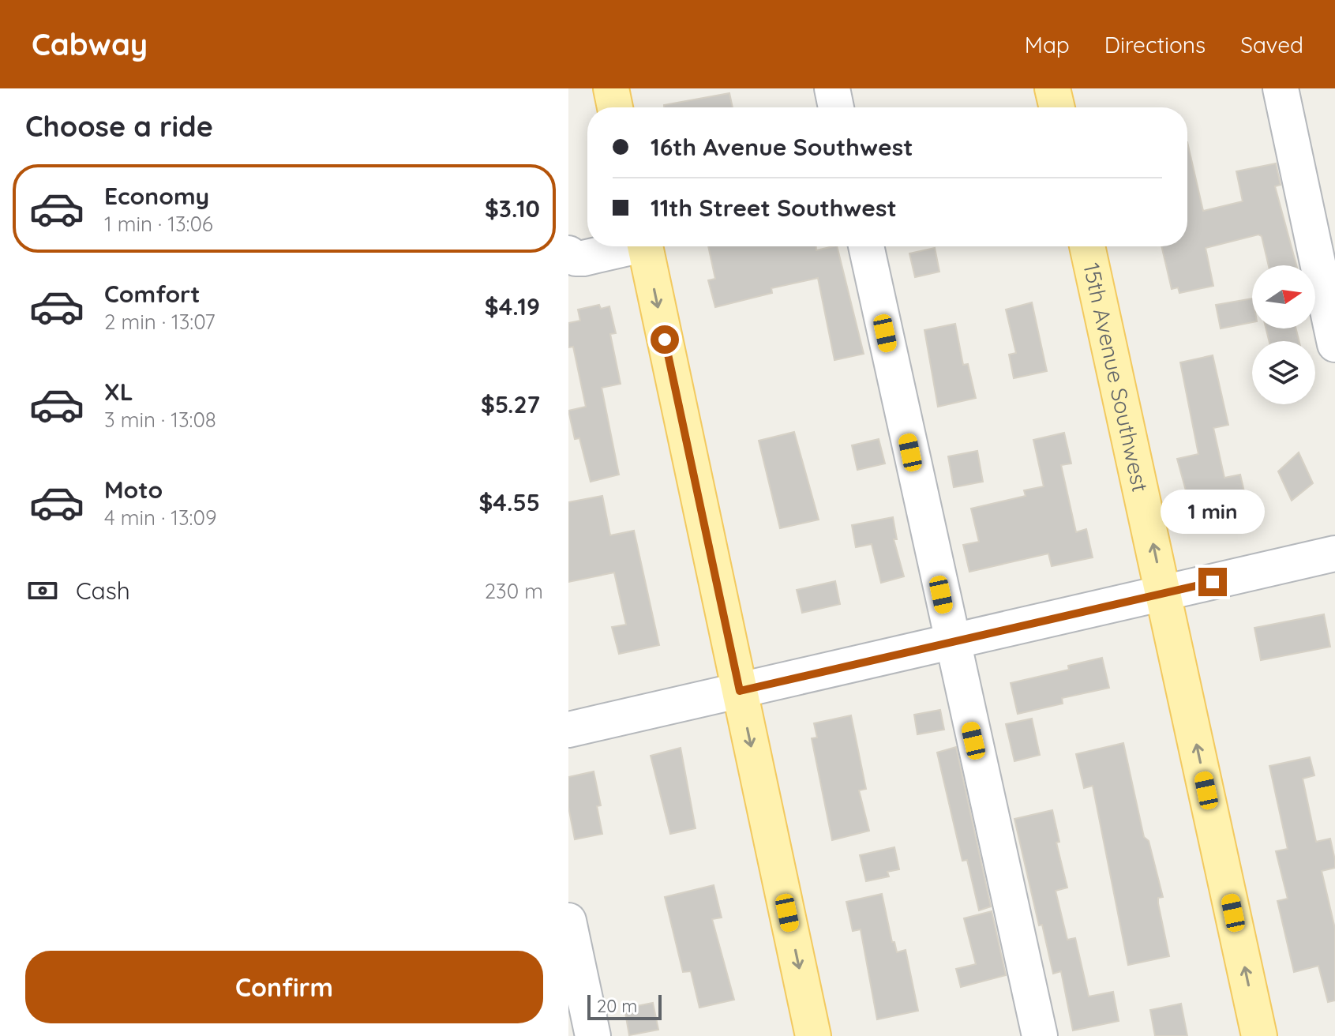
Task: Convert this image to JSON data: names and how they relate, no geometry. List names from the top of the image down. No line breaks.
{"streets":{"main road":["15th Avenue Southwest"]},"one_way":["15th Avenue Southwest"],"scale_bar":"20 m","north":"right","page":{"header":"Cabway","nav":["Map","Directions","Saved"],"heading":"Choose a ride","banner":["16th Avenue Southwest","11th Street Southwest"],"list":[{"name":"Economy","note":"1 min · 13:06","value":"$3.10"},{"name":"Comfort","note":"2 min · 13:07","value":"$4.19"},{"name":"XL","note":"3 min · 13:08","value":"$5.27"},{"name":"Moto","note":"4 min · 13:09","value":"$4.55"}],"bubble":"1 min","pay":["Cash","230 m"],"buttons":"Confirm","scale":"20 m"}}
